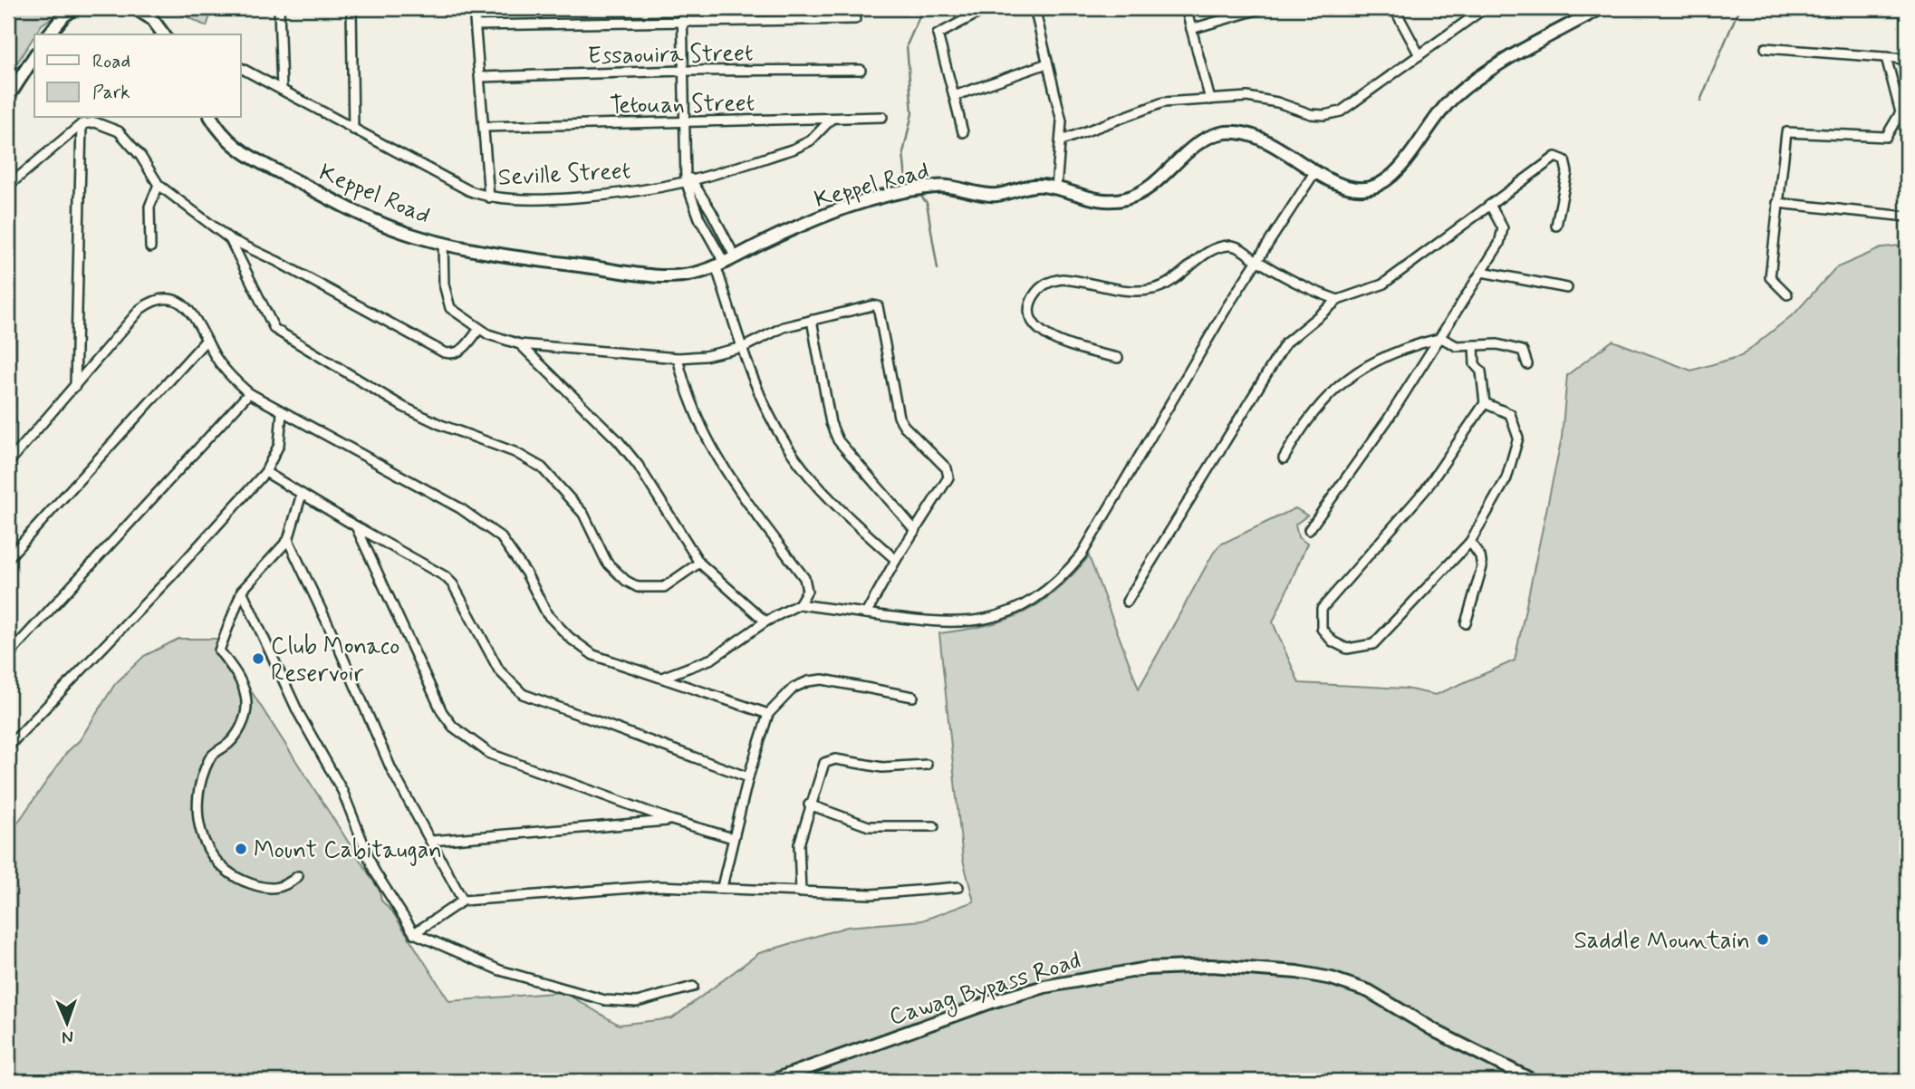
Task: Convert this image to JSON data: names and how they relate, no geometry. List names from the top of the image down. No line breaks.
{"streets":{"street":["Essaouira Street","Tetouan Street","Seville Street","Keppel Road","Cawag Bypass Road"]},"crossings":[["Tetouan Street","Seville Street"]],"places":["Club Monaco Reservoir","Mount Cabitaugan","Saddle Mountain"],"legend":["Road","Park"],"north":"bottom"}
